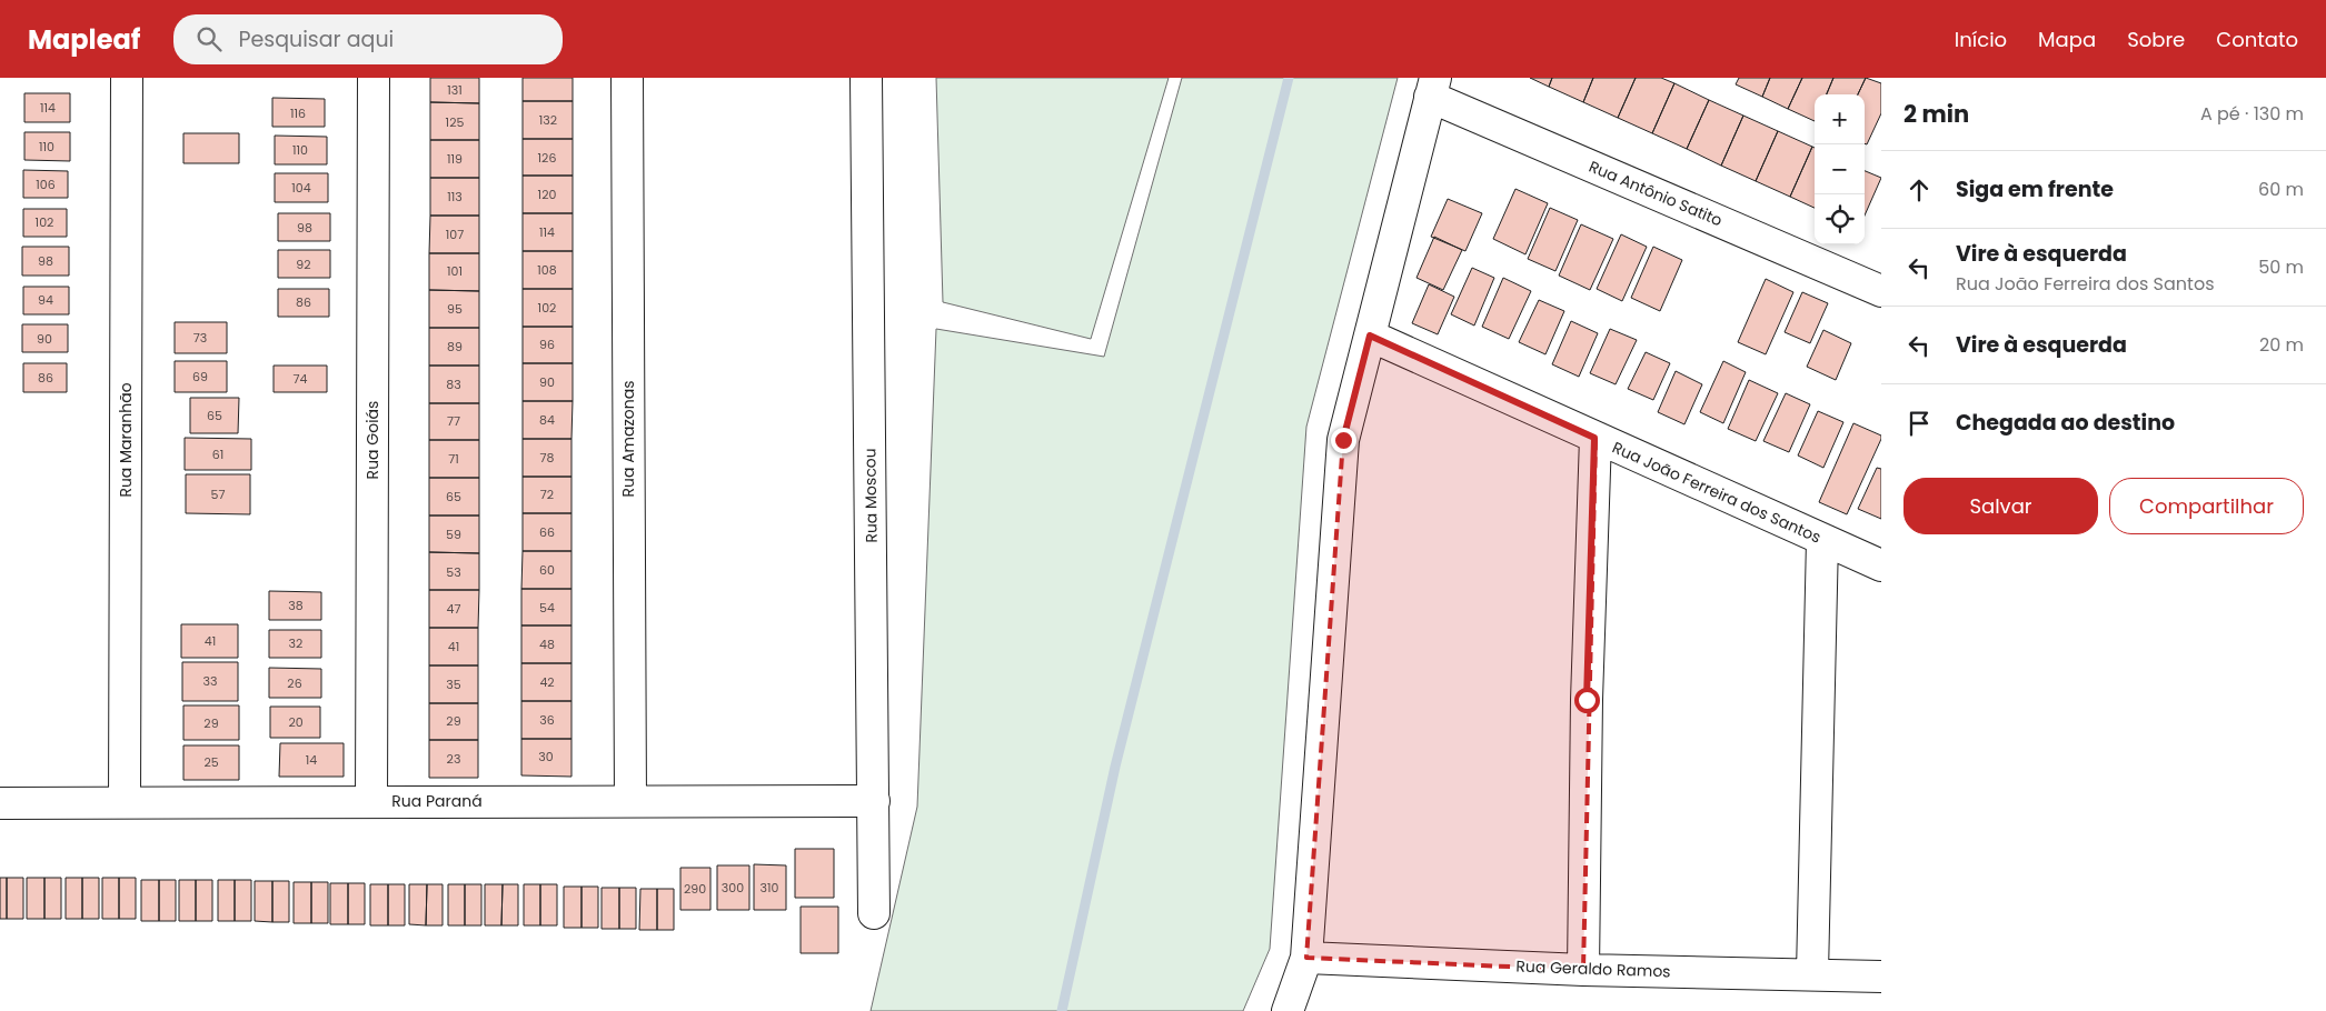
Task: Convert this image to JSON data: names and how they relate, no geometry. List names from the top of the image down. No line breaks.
{"streets":{"street":["Rua Antônio Satito","Rua Amazonas","Rua Maranhão","Rua Goiás","Rua João Ferreira dos Santos","Rua Moscou","Rua Paraná","Rua Geraldo Ramos"]},"crossings":[["Rua Amazonas","Rua Paraná"],["Rua Maranhão","Rua Paraná"],["Rua Goiás","Rua Paraná"],["Rua Moscou","Rua Paraná"]],"house_numbers":["131","114","116","132","125","110","110","126","119","106","104","120","113","102","98","114","107","98","92","108","101","94","86","102","95","73","90","96","89","69","86","74","90","83","65","84","77","61","78","71","57","72","65","66","59","60","53","38","54","47","41","32","48","41","33","42","26","35","36","29","20","29","30","23","14","25","300","310","290"],"page":{"header":"Mapleaf","search":"Pesquisar aqui","nav":["Início","Mapa","Sobre","Contato"],"heading":["2 min","A pé · 130 m"],"map_buttons":["+","−"],"list":[["Siga em frente","60 m"],["Vire à esquerda","Rua João Ferreira dos Santos","50 m"],["Vire à esquerda","20 m"],"Chegada ao destino"],"buttons":["Salvar","Compartilhar"]}}
